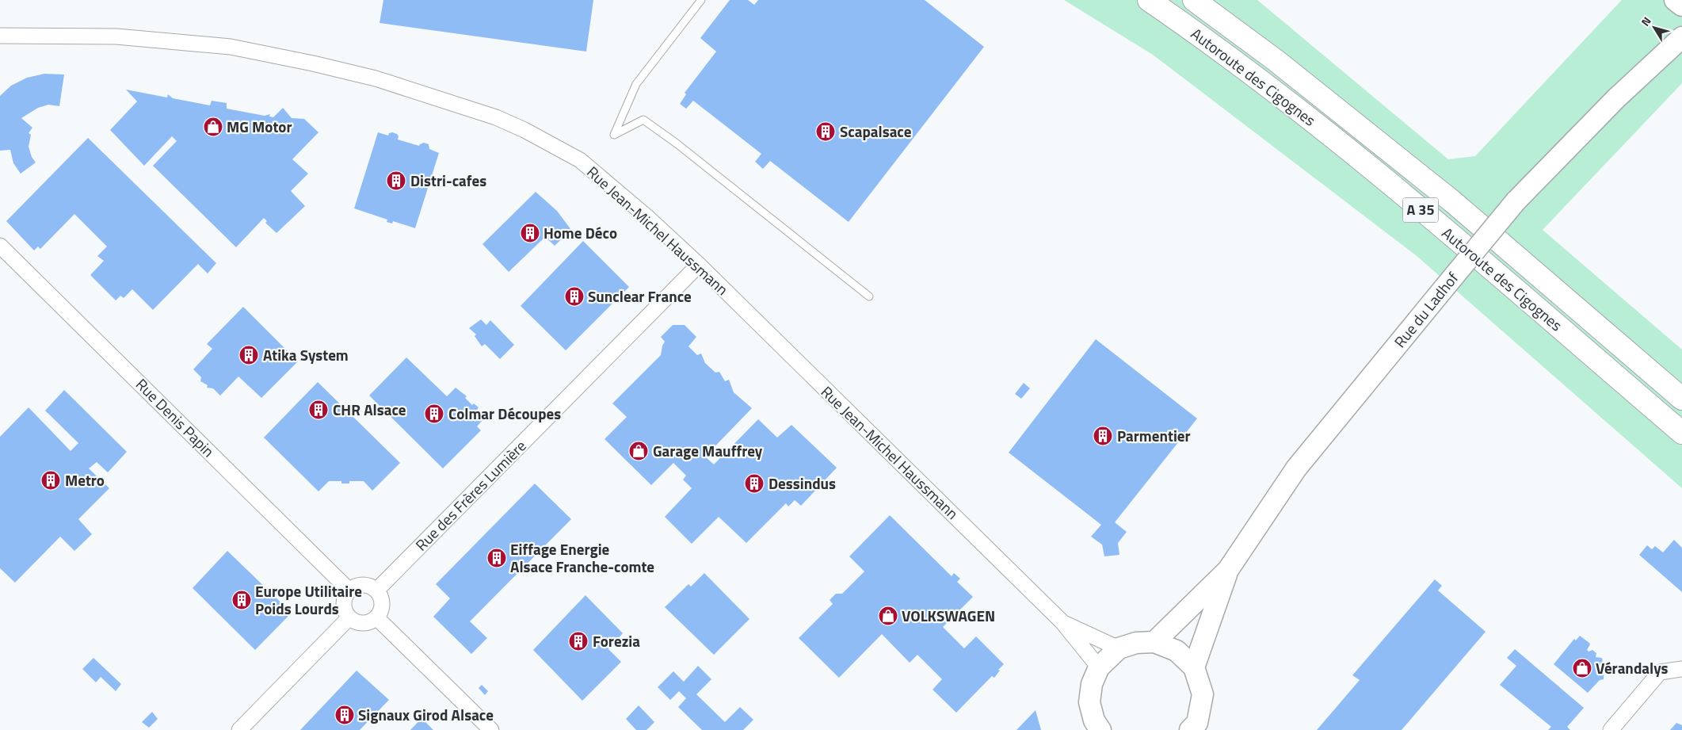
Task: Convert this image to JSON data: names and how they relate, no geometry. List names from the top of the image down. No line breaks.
{"streets":{"highway":["Autoroute des Cigognes","A 35"],"main road":["Rue du Ladhof"],"street":["Rue Jean-Michel Haussmann","Rue Denis Papin","Rue des Frères Lumière"]},"crossings":[["Rue Jean-Michel Haussmann","Rue des Frères Lumière"],["Rue Denis Papin","Rue des Frères Lumière"]],"places":{"shop":["MG Motor","Garage Mauffrey","VOLKSWAGEN","Vérandalys"],"building":["Scapalsace","Distri-cafes","Home Déco","Sunclear France","Atika System","CHR Alsace","Colmar Découpes","Parmentier","Metro","Dessindus","Eiffage Energie Alsace Franche-comte","Europe Utilitaire Poids Lourds","Forezia","Signaux Girod Alsace"]},"north":"top left"}
